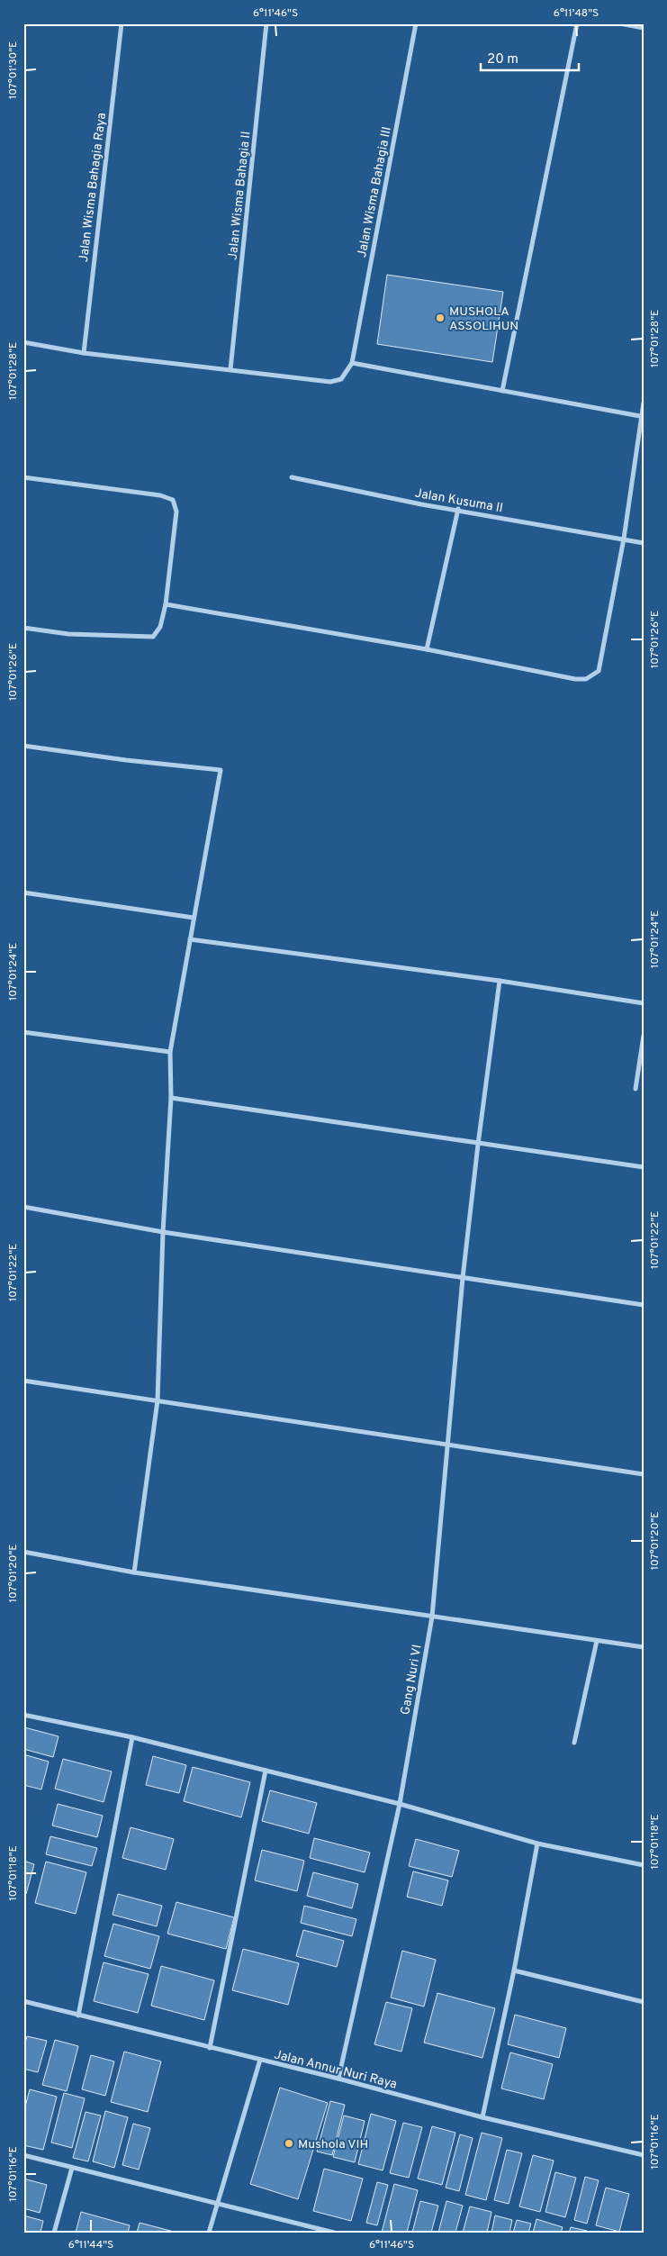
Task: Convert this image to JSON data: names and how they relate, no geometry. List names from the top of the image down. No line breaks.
{"streets":{"street":["Jalan Wisma Bahagia Raya","Jalan Wisma Bahagia III","Jalan Wisma Bahagia II","Jalan Kusuma II","Gang Nuri VI","Jalan Annur Nuri Raya"]},"crossings":[["Gang Nuri VI","Jalan Annur Nuri Raya"]],"places":["MUSHOLA ASSOLIHUN","Mushola VIH"],"scale_bar":"20 m","coordinates":["6°11'46\"S","6°11'48\"S","107°01'30\"E","107°01'28\"E","107°01'26\"E","107°01'24\"E","107°01'22\"E","107°01'20\"E","107°01'18\"E","107°01'16\"E","6°11'44\"S"]}
